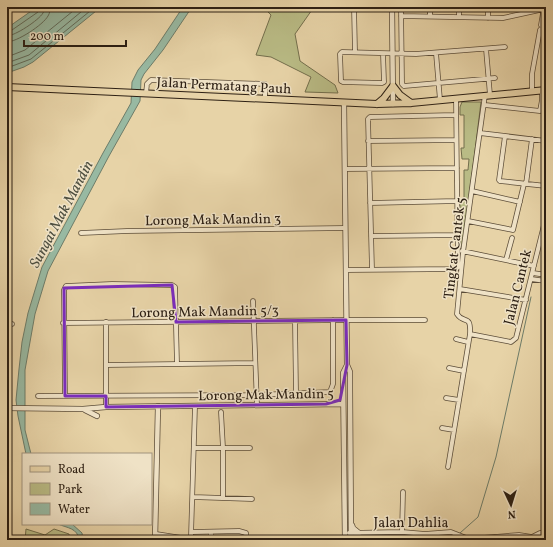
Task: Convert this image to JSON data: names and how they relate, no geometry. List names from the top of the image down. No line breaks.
{"streets":{"main road":["Jalan Permatang Pauh"],"street":["Lorong Mak Mandin 3","Tingkat Cantek 5","Jalan Cantek","Lorong Mak Mandin 5/3","Lorong Mak Mandin 5","Jalan Dahlia"]},"crossings":[["Jalan Permatang Pauh","Tingkat Cantek 5"],["Jalan Permatang Pauh","Lorong Mak Mandin 5"],["Lorong Mak Mandin 3","Lorong Mak Mandin 5"],["Tingkat Cantek 5","Jalan Cantek"],["Lorong Mak Mandin 5/3","Lorong Mak Mandin 5"]],"water":["Sungai Mak Mandin"],"legend":["Road","Park","Water"],"scale_bar":"200 m","north":"bottom"}
